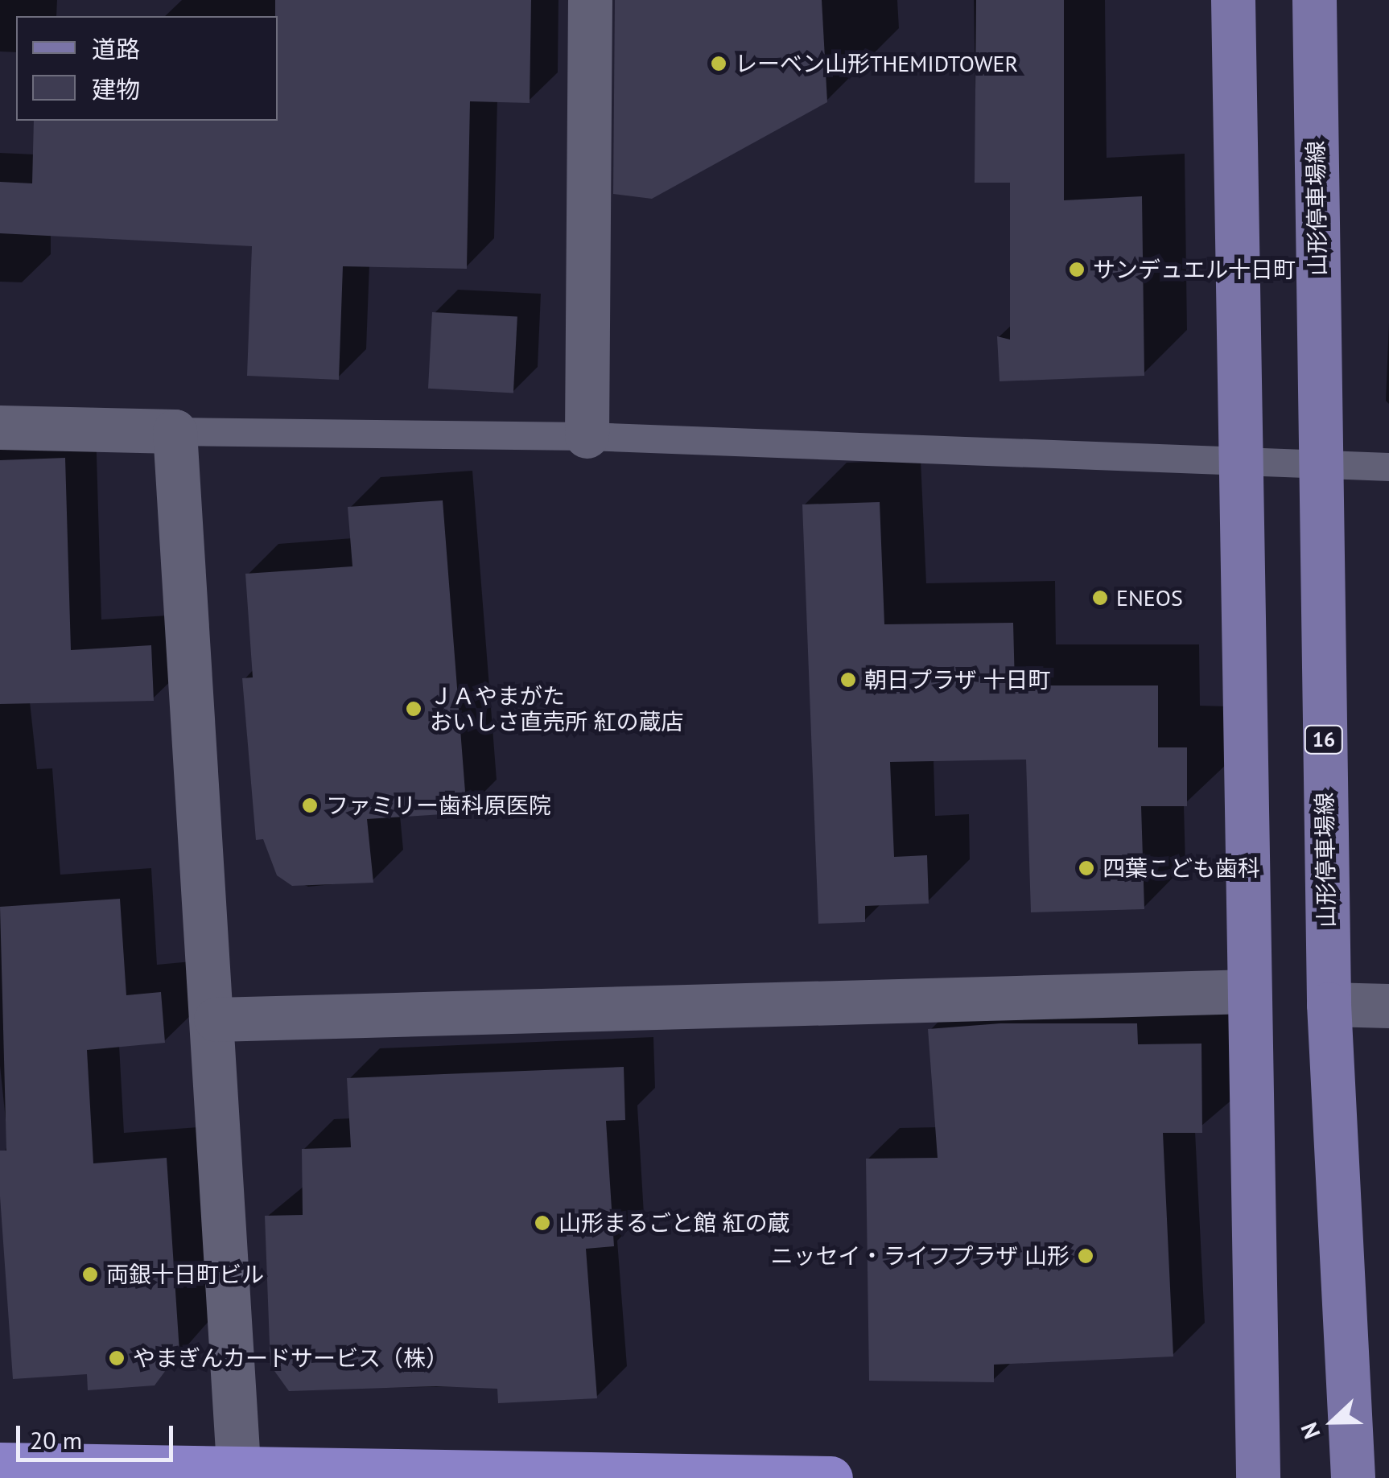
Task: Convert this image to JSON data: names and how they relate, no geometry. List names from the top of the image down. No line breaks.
{"streets":{"main road":["山形停車場線","16"]},"places":["レーベン山形THEMIDTOWER","サンデュエル十日町","ENEOS","朝日プラザ 十日町","ＪＡやまがた おいしさ直売所 紅の蔵店","ファミリー歯科原医院","四葉こども歯科","山形まるごと館 紅の蔵","ニッセイ・ライフプラザ 山形","両銀十日町ビル","やまぎんカードサービス（株）"],"legend":["道路","建物"],"scale_bar":"20 m","north":"left"}
